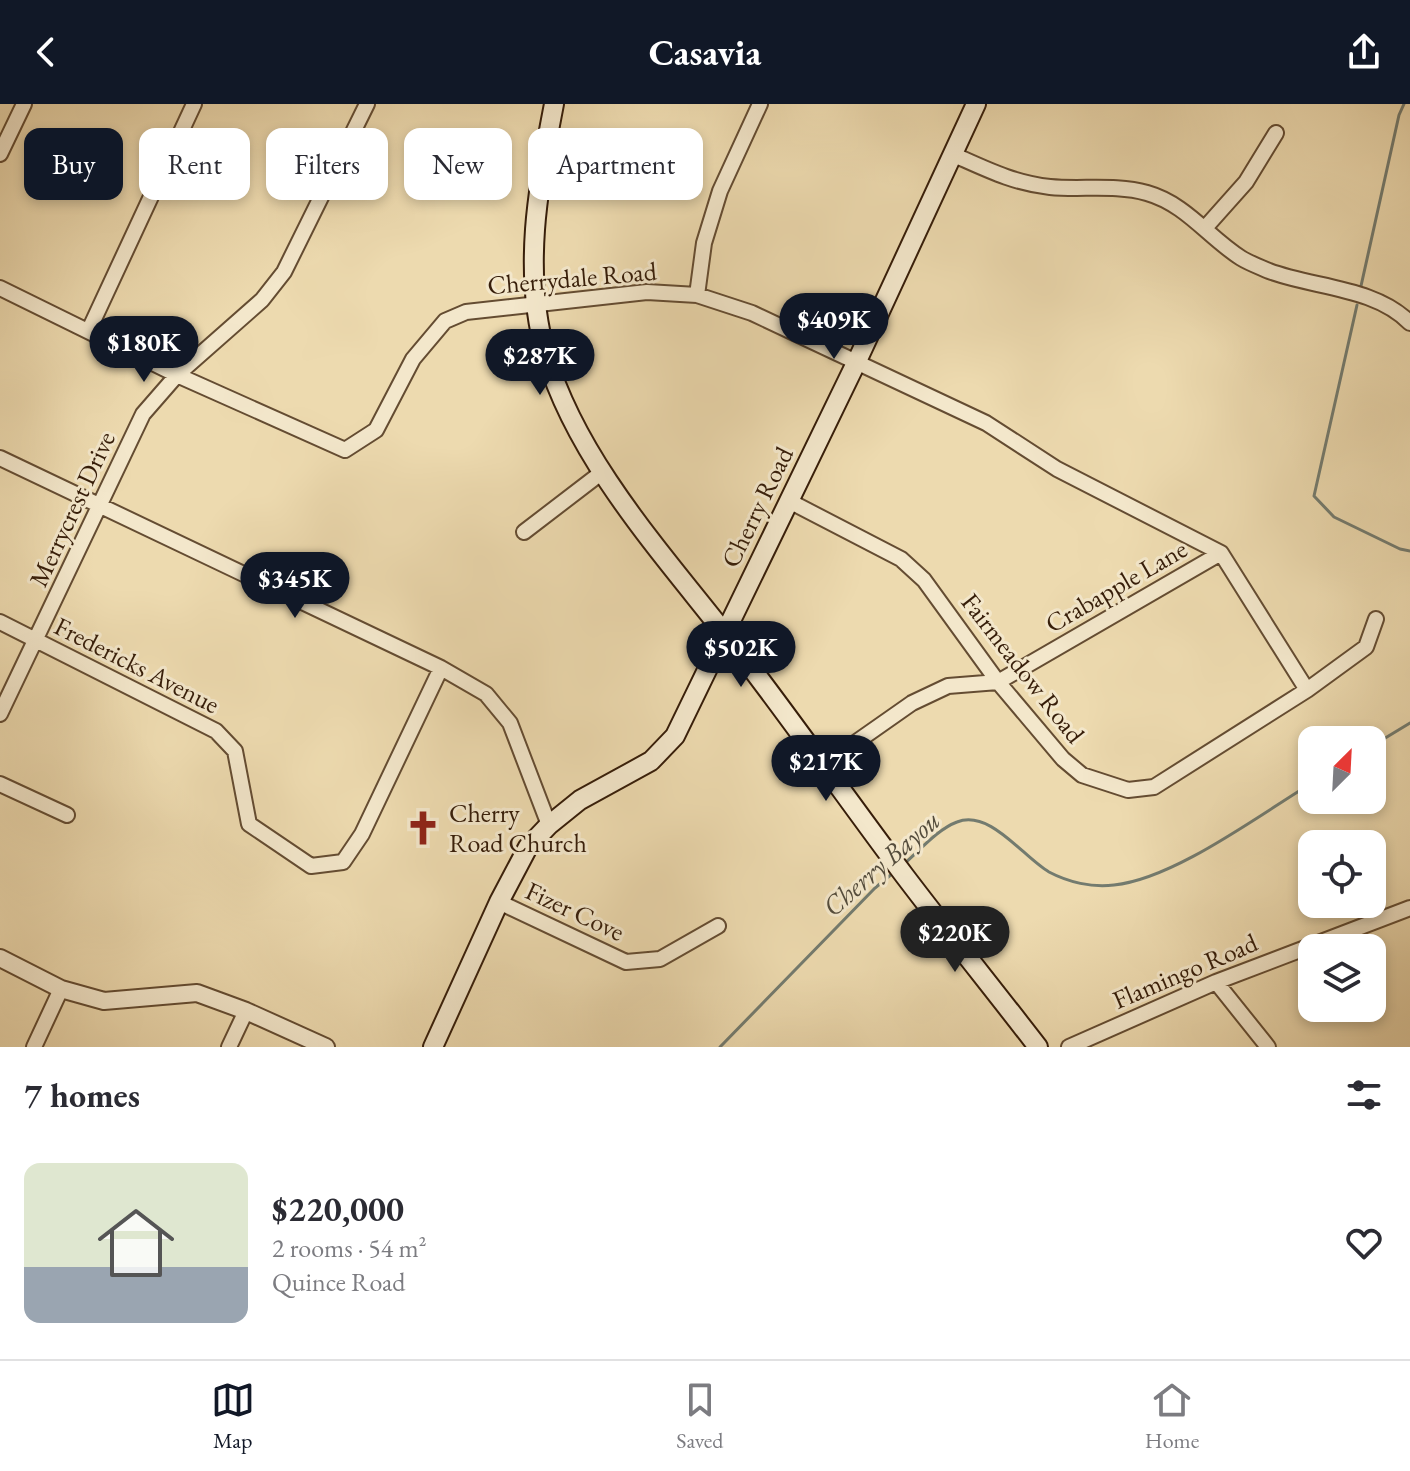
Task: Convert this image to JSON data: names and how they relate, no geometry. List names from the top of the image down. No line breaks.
{"streets":{"main road":["Cherry Road"],"street":["Cherrydale Road","Merrycrest Drive","Crabapple Lane","Fredericks Avenue","Fairmeadow Road","Fizer Cove","Flamingo Road"]},"crossings":[["Cherrydale Road","Cherry Road"],["Cherrydale Road","Merrycrest Drive"],["Cherrydale Road","Crabapple Lane"],["Cherry Road","Fairmeadow Road"],["Cherry Road","Fizer Cove"],["Merrycrest Drive","Fredericks Avenue"],["Crabapple Lane","Fairmeadow Road"]],"water":["Cherry Bayou"],"places":{"church":["Cherry Road Church"]},"north":"top right","page":{"header":"Casavia","chip":["Buy","Rent","Filters","New","Apartment"],"price":["$409K","$180K","$287K","$345K","$502K","$217K","$220K"],"heading":"7 homes","list":[{"name":"$220,000","note":"2 rooms · 54 m² · Quince Road"}],"tabs":["Map","Saved","Home"]}}
